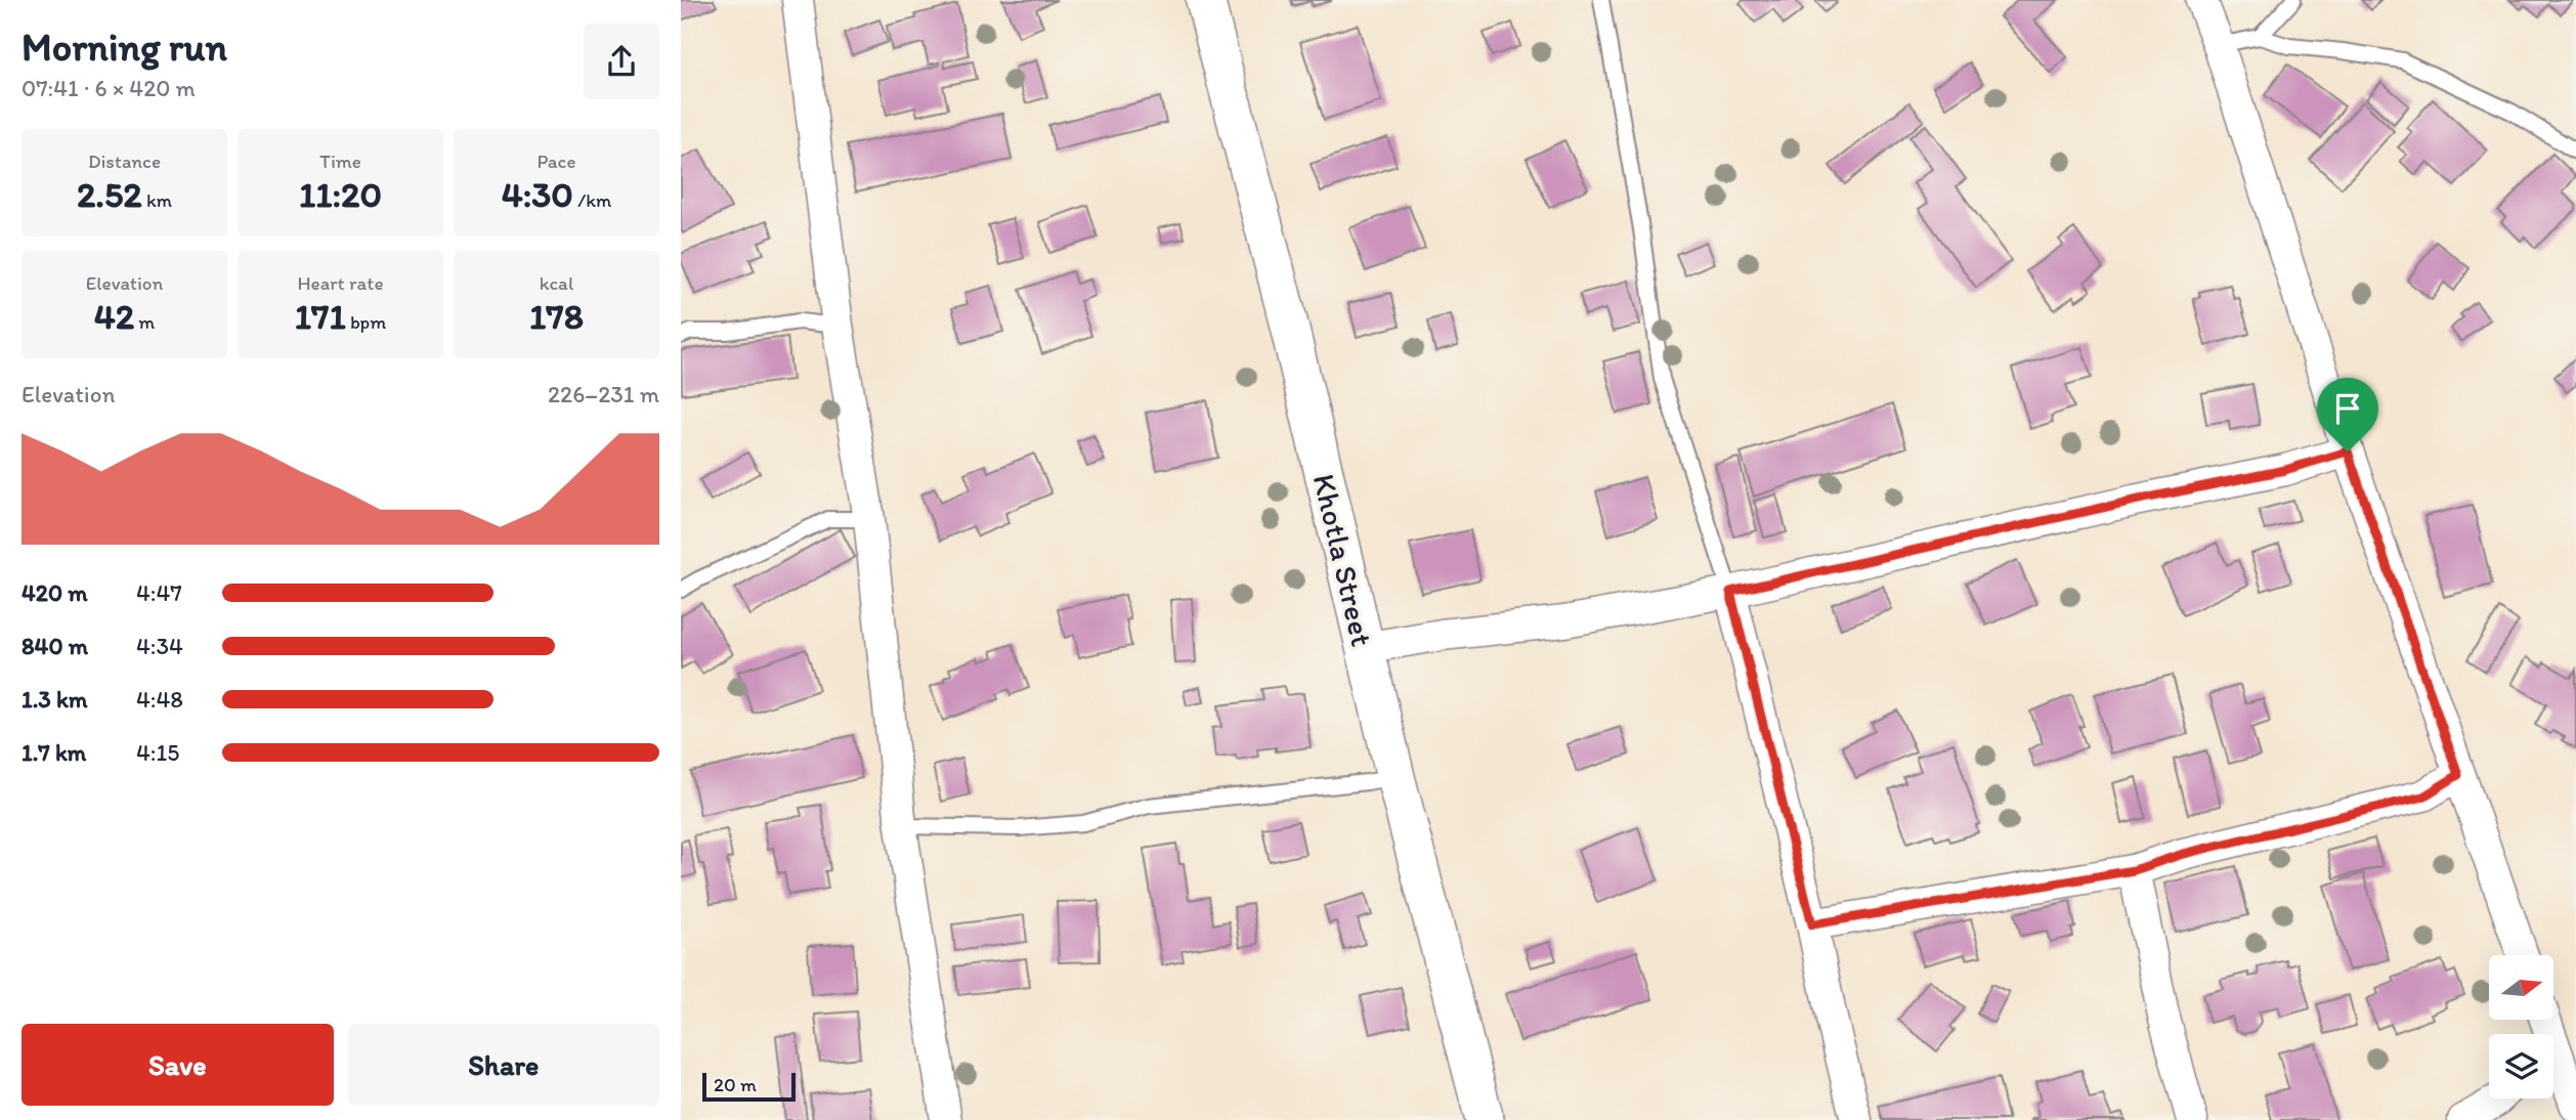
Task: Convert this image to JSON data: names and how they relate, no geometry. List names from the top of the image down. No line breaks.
{"streets":{"street":["Khotla Street"]},"scale_bar":"20 m","north":"right","page":{"heading":["Morning run","07:41 · 6 × 420 m"],"stats":[["Distance","2.52 km"],["Time","11:20"],["Pace","4:30 /km"],["Elevation","42 m"],["Heart rate","171 bpm"],["kcal","178"]],"chart":["Elevation","226–231 m"],"list":[{"name":"420 m","note":"4:47"},{"name":"840 m","note":"4:34"},{"name":"1.3 km","note":"4:48"},{"name":"1.7 km","note":"4:15"}],"buttons":["Save","Share"],"scale":"20 m"}}
